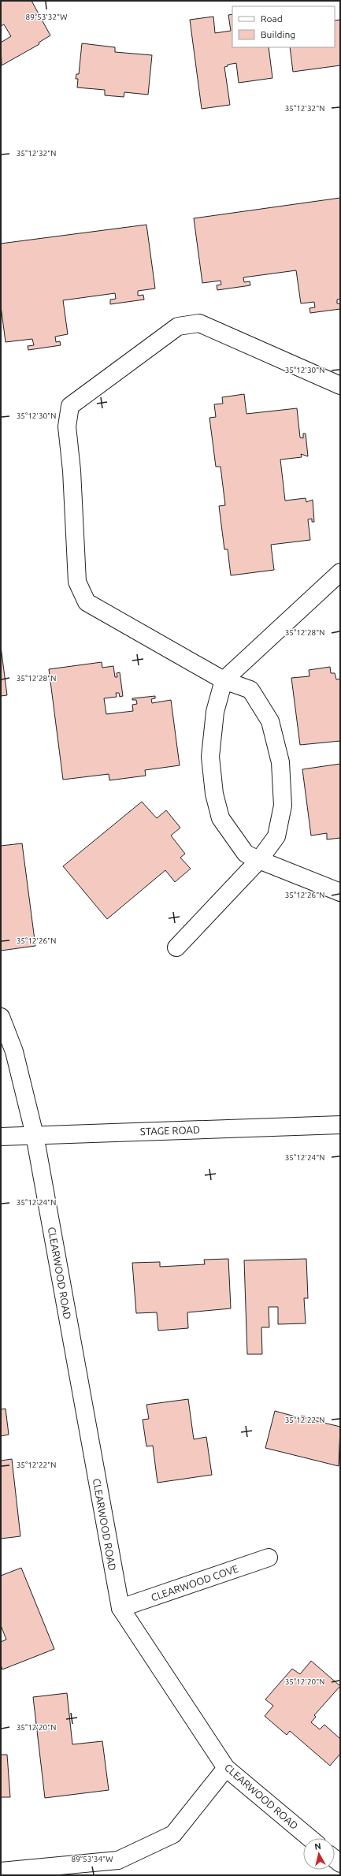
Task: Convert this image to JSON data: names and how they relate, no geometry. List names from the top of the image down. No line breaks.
{"streets":{"street":["STAGE ROAD","CLEARWOOD ROAD","CLEARWOOD COVE"]},"crossings":[["STAGE ROAD","CLEARWOOD ROAD"],["CLEARWOOD ROAD","CLEARWOOD COVE"]],"legend":["Road","Building"],"north":"top","coordinates":["89°53'32\"W","35°12'32\"N","35°12'30\"N","35°12'28\"N","35°12'26\"N","35°12'24\"N","35°12'22\"N","35°12'20\"N","89°53'34\"W"]}
